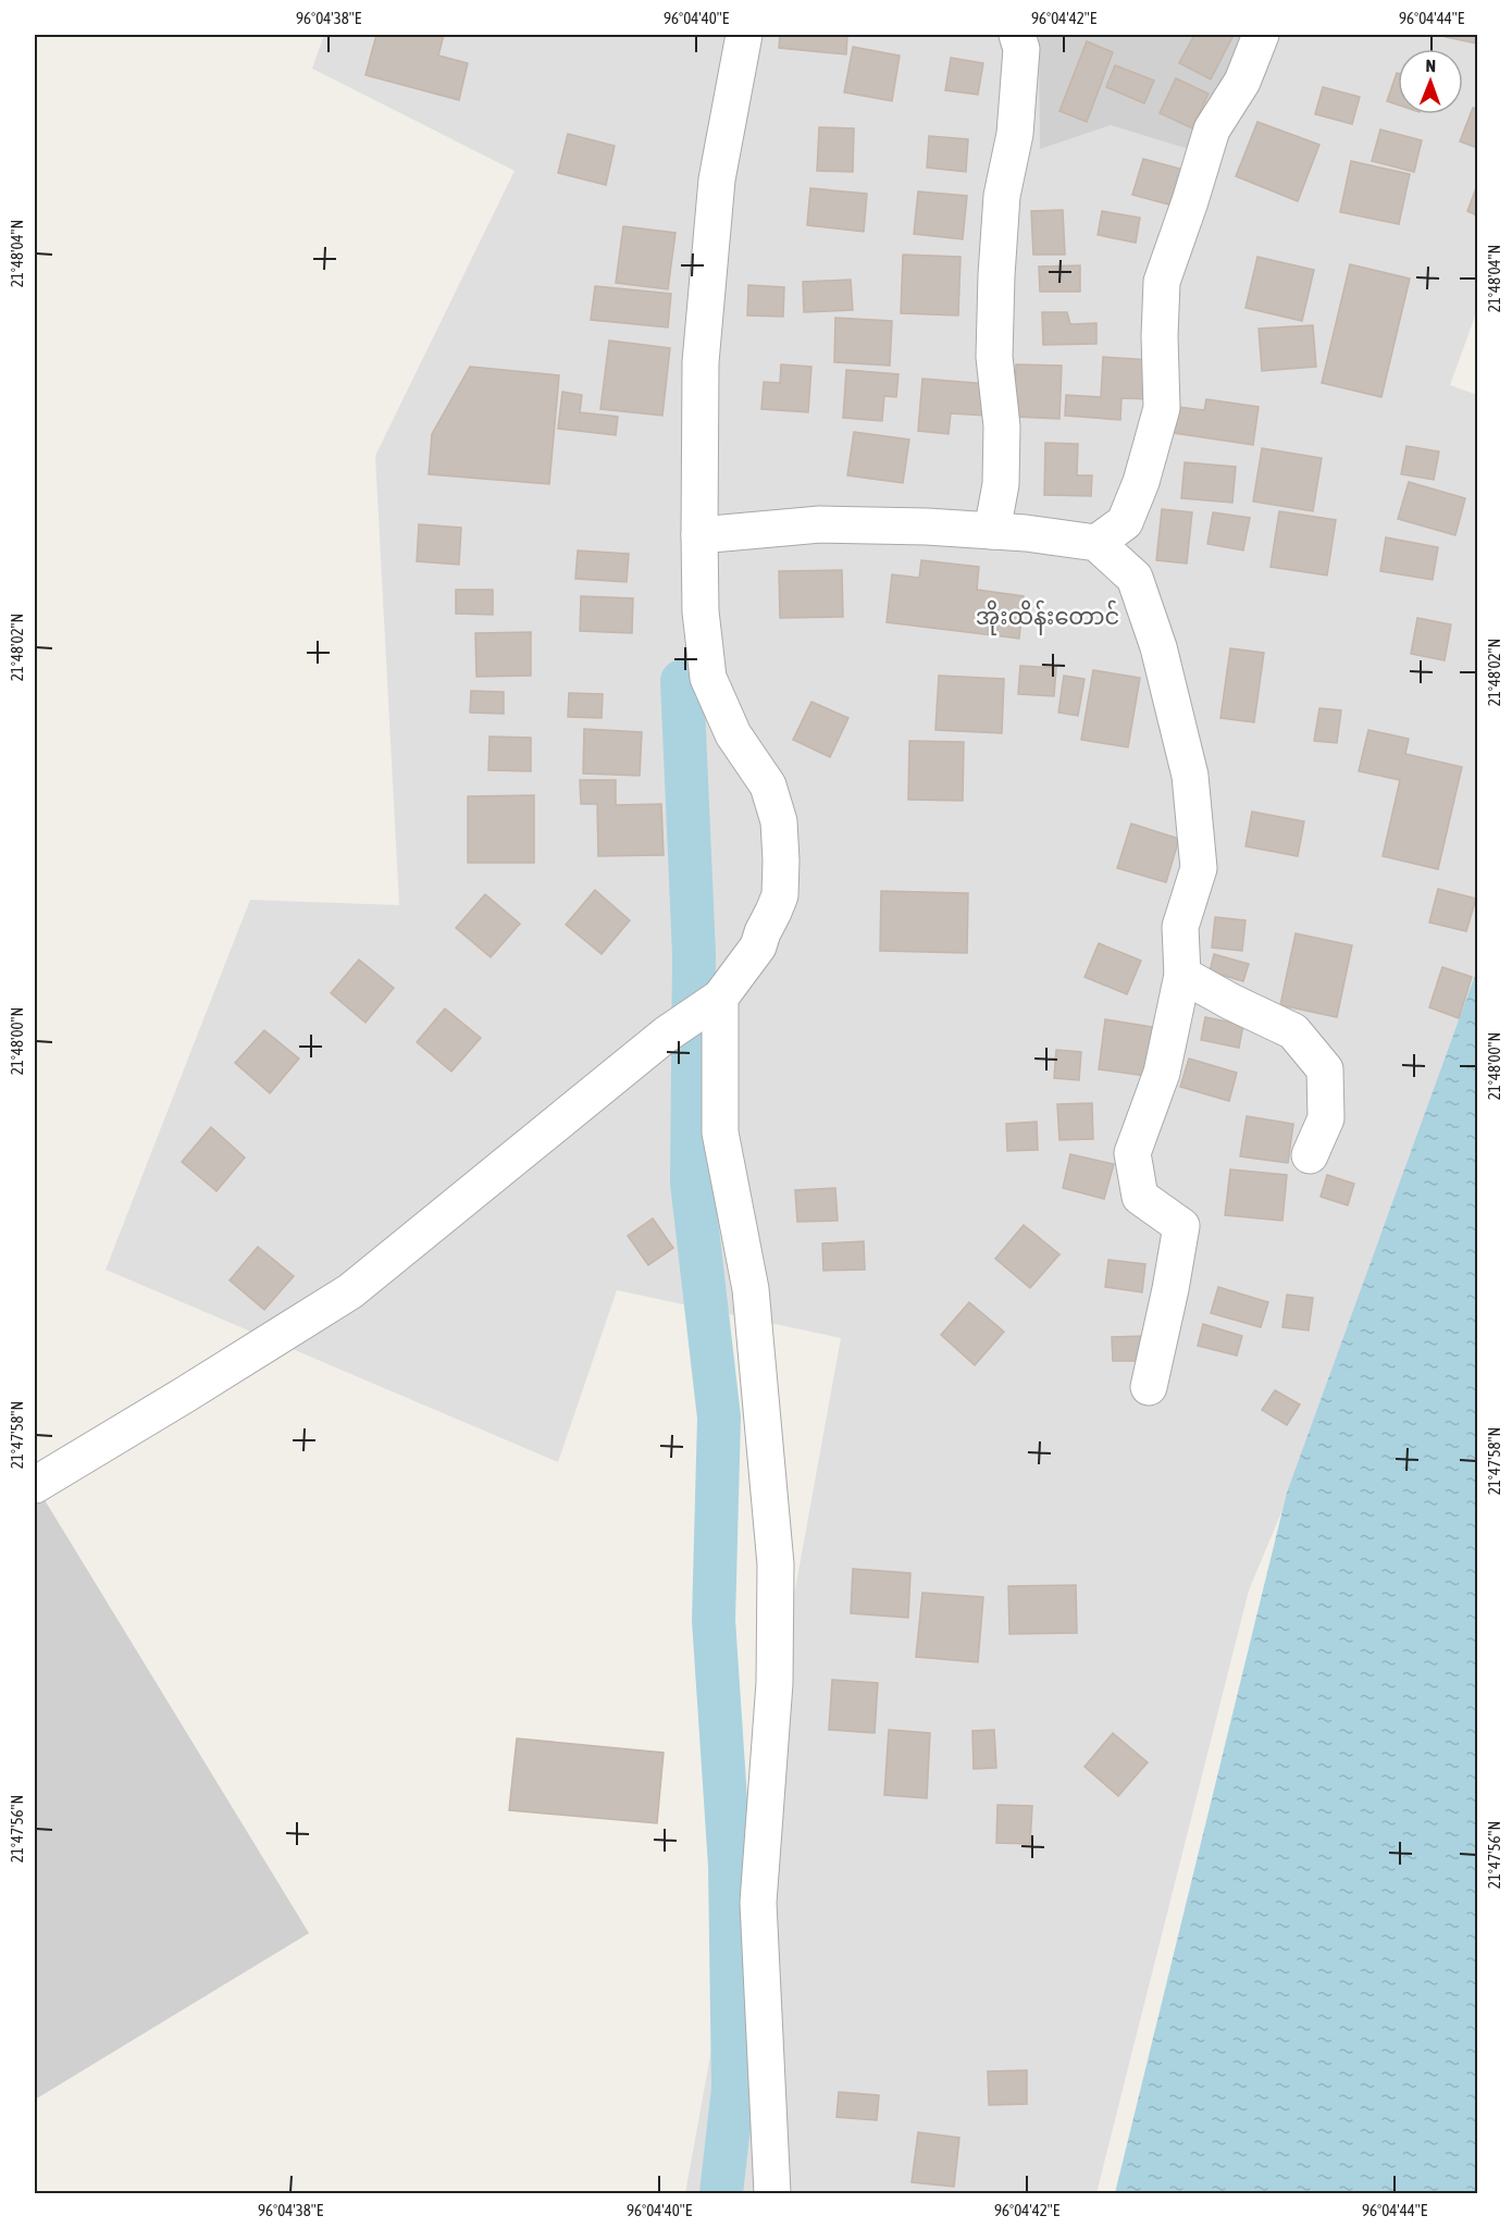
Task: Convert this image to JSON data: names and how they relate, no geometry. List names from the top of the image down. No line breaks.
{"districts":["အိုးထိန်းတောင်"],"north":"top","coordinates":["96°04'38\"E","96°04'40\"E","96°04'42\"E","96°04'44\"E","21°48'04\"N","21°48'02\"N","21°48'00\"N","21°47'58\"N","21°47'56\"N"]}
